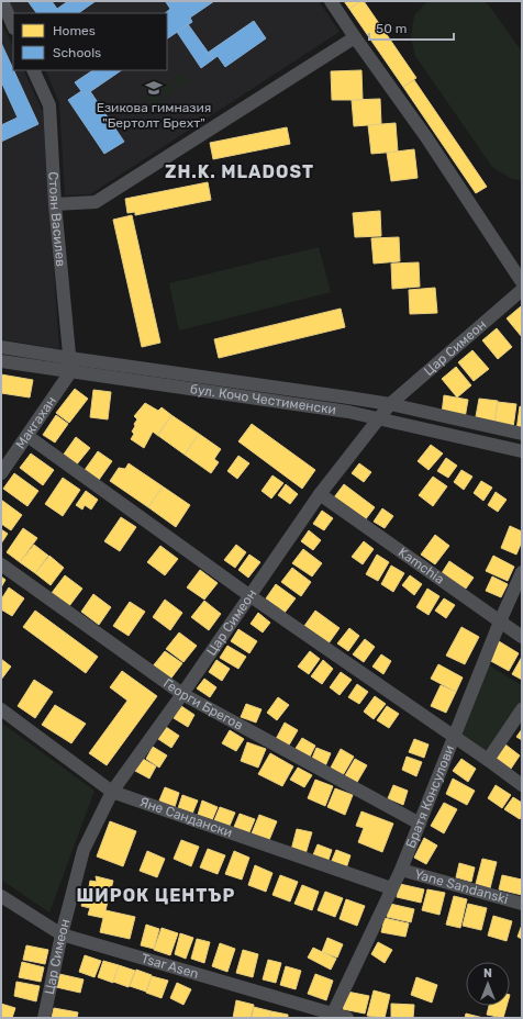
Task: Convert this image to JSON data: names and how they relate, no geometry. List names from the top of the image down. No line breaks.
{"streets":{"street":["Стоян Василев","Цар Симеон","бул. Кочо Честименски","Макгахан","Kamchia","Георги Брегов","Братя Консулови","Яне Сандански","Yane Sandanski","Tsar Asen"]},"crossings":[["Стоян Василев","бул. Кочо Честименски"],["Стоян Василев","Макгахан"],["Цар Симеон","бул. Кочо Честименски"],["Цар Симеон","Kamchia"],["Цар Симеон","Георги Брегов"],["Цар Симеон","Яне Сандански"],["Цар Симеон","Tsar Asen"],["бул. Кочо Честименски","Макгахан"],["Kamchia","Братя Консулови"],["Георги Брегов","Братя Консулови"],["Братя Консулови","Яне Сандански"],["Братя Консулови","Yane Sandanski"],["Братя Консулови","Tsar Asen"]],"districts":["ZH.K. MLADOST","ШИРОК ЦЕНТЪР"],"places":{"school or university":["Езикова гимназия \"Бертолт Брехт\""]},"legend":["Homes","Schools"],"scale_bar":"50 m","north":"top"}
